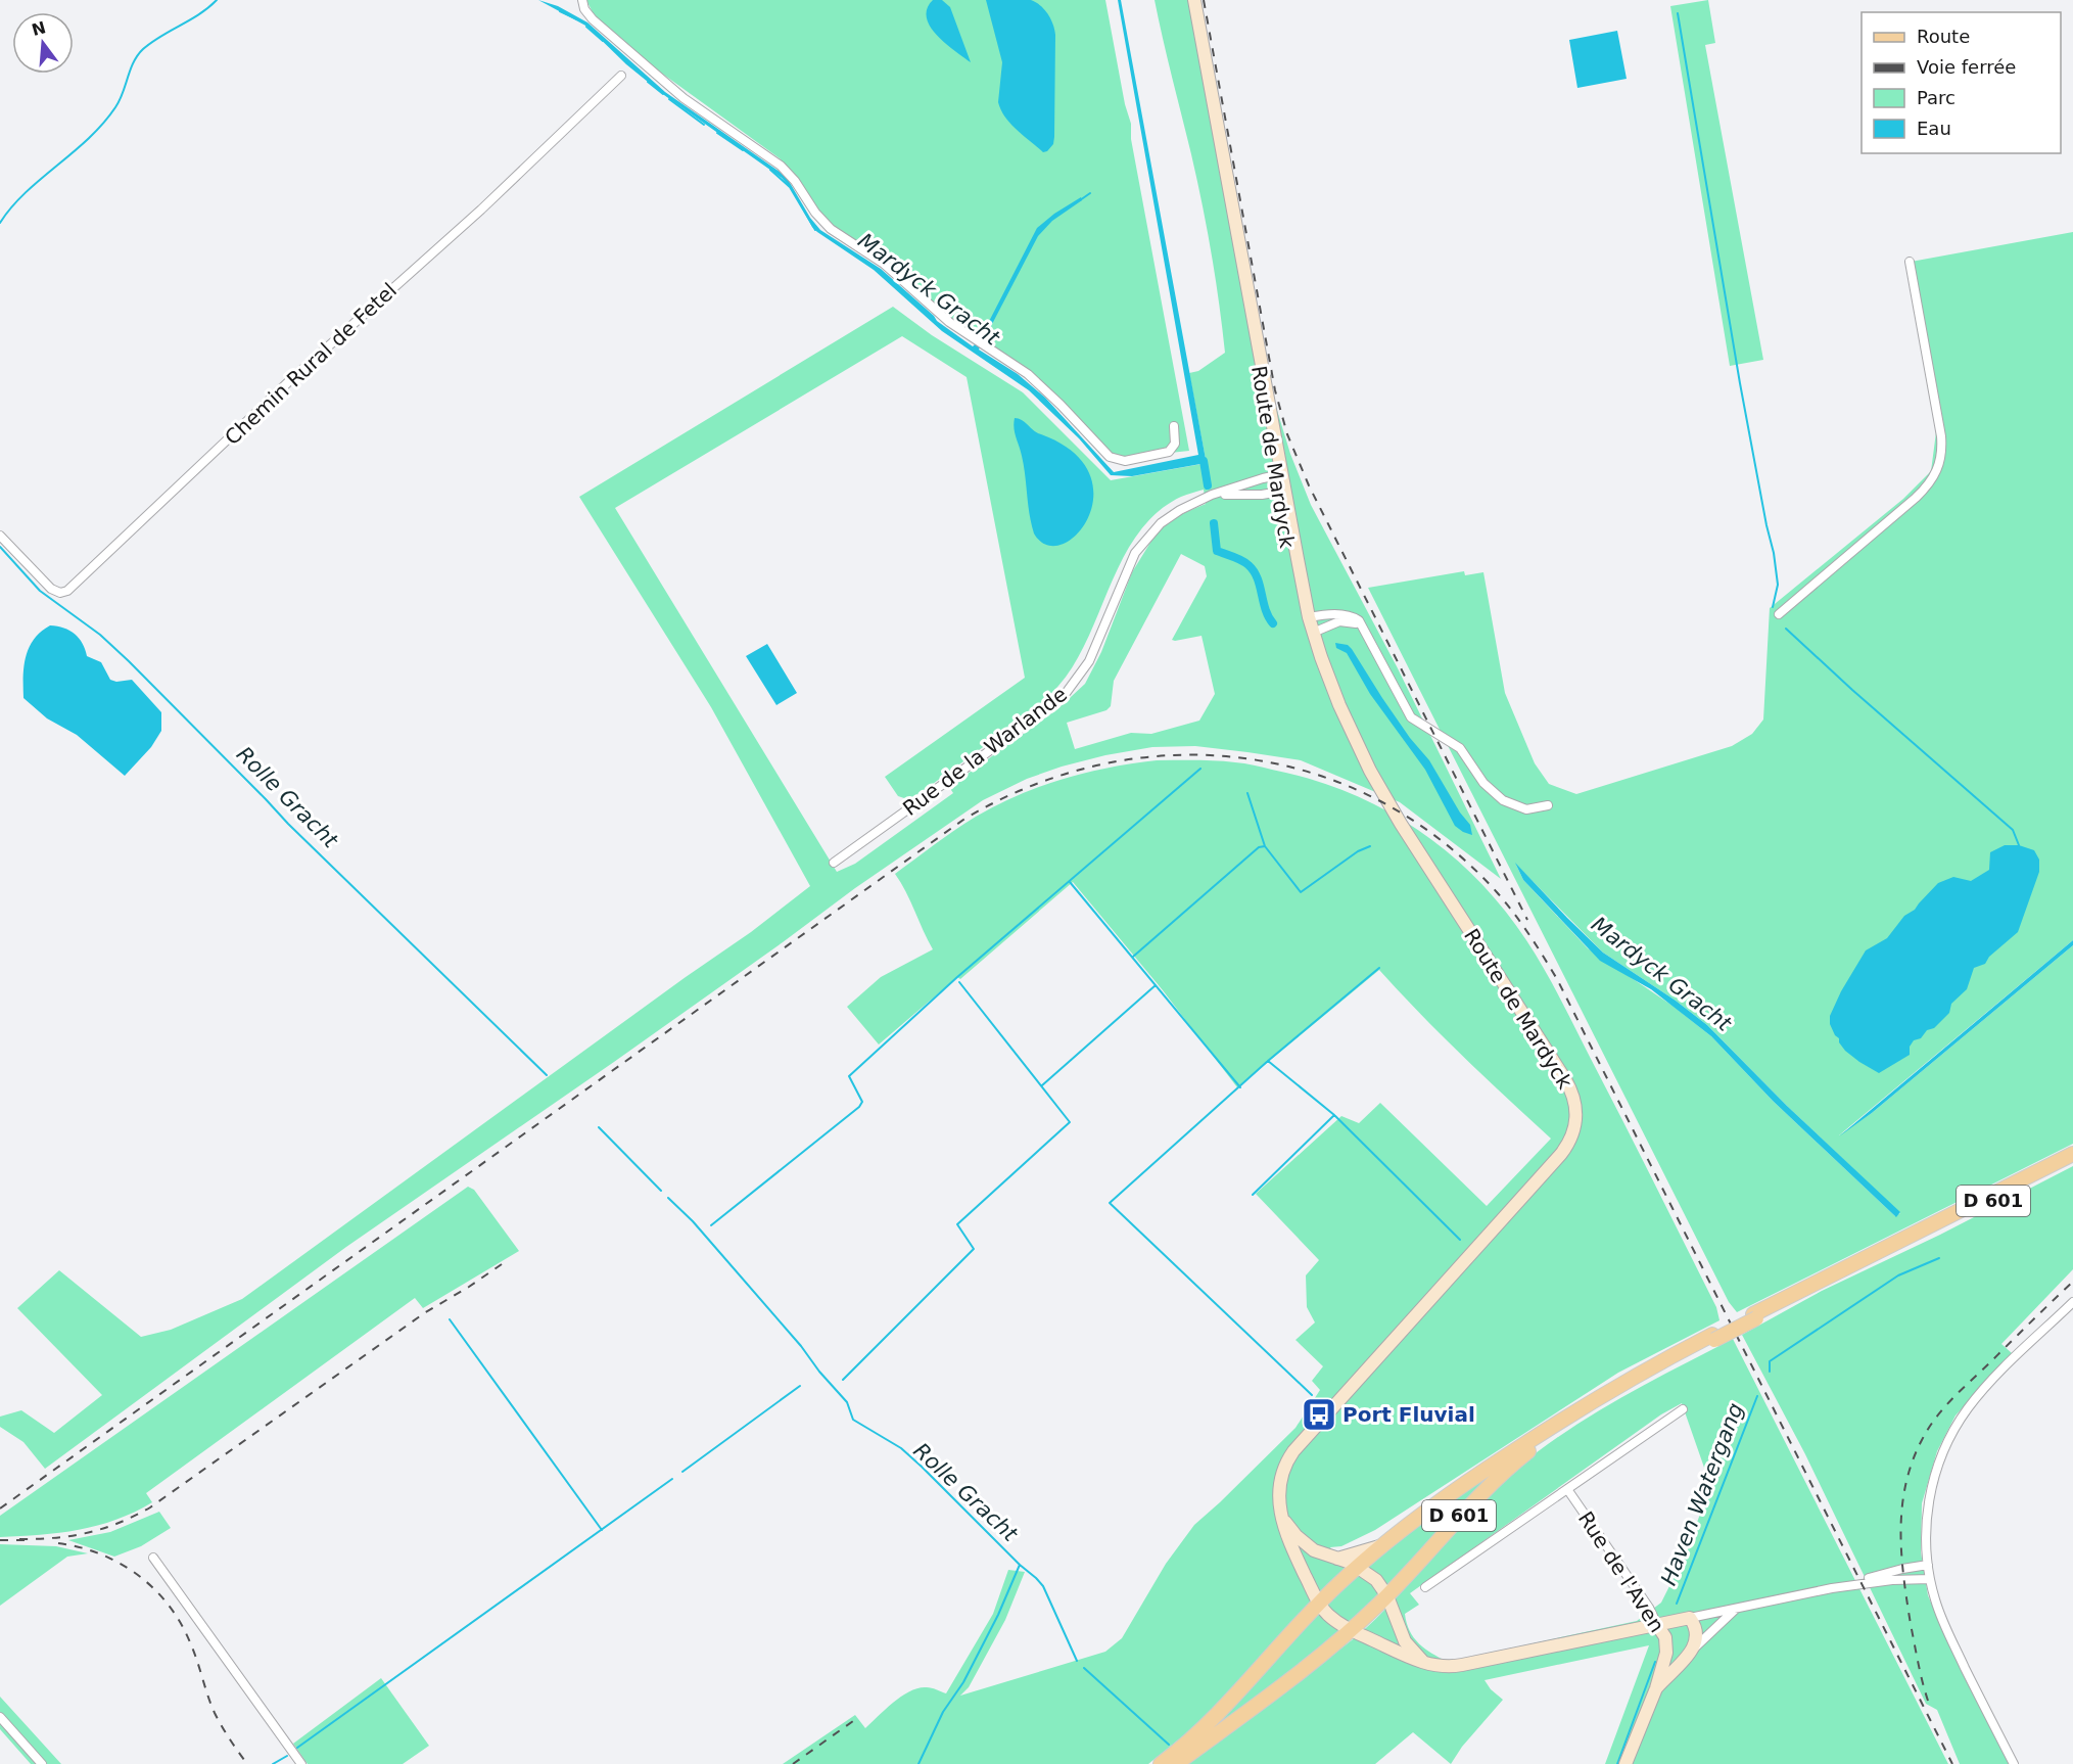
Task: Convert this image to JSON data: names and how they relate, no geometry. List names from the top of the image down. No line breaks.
{"streets":{"main road":["Route de Mardyck","D 601","Rue de l'Aven"],"street":["Chemin Rural de Fetel","Rue de la Warlande"]},"crossings":[["Route de Mardyck","Rue de la Warlande"],["Route de Mardyck","D 601"],["Route de Mardyck","Rue de l'Aven"]],"water":["Mardyck Gracht","Rolle Gracht","Haven Watergang"],"places":{"bus stop":["Port Fluvial"]},"legend":["Route","Voie ferrée","Parc","Eau"],"north":"top"}
